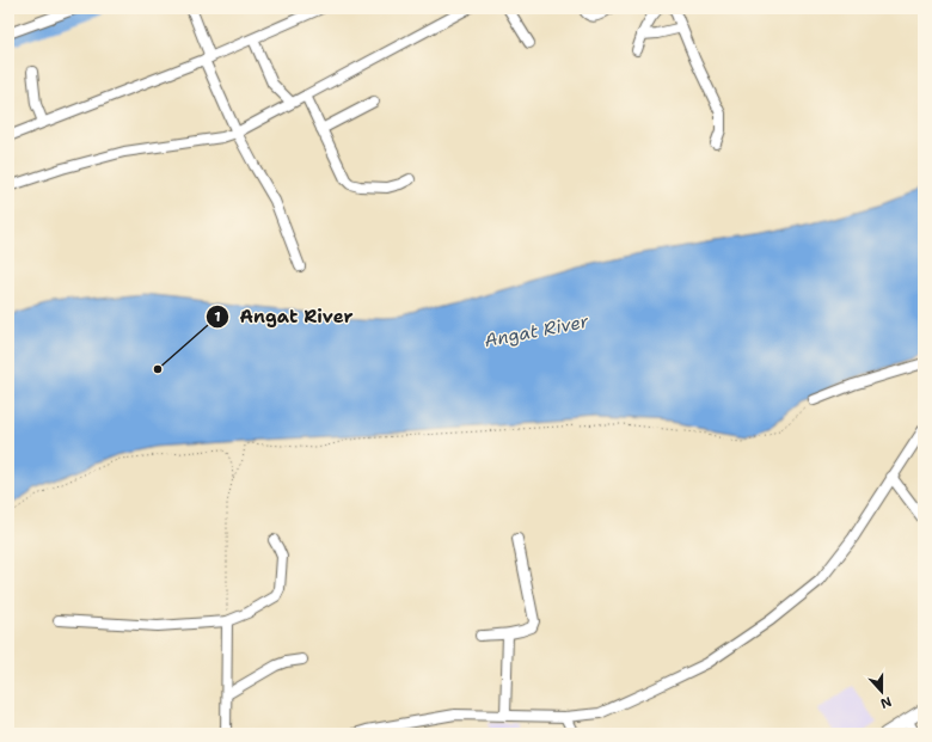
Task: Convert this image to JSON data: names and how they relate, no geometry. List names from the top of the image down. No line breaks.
{"water":["Angat River"],"places":["Angat River"],"north":"bottom"}
